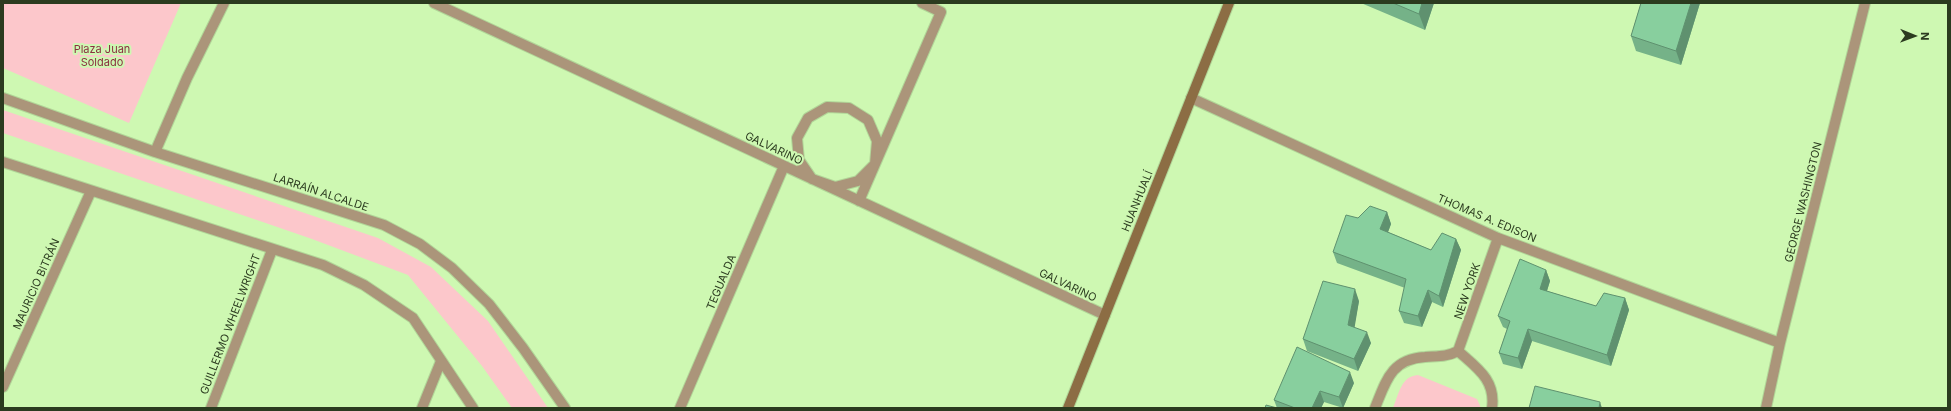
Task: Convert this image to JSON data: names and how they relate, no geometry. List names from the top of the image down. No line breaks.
{"streets":{"main road":["HUANHUALÍ"],"street":["GALVARINO","LARRAÍN ALCALDE","GEORGE WASHINGTON","THOMAS A. EDISON","TEGUALDA","MAURICIO BITRÁN","NEW YORK","GUILLERMO WHEELWRIGHT"]},"crossings":[["GALVARINO","HUANHUALÍ"],["GALVARINO","TEGUALDA"],["HUANHUALÍ","THOMAS A. EDISON"],["GEORGE WASHINGTON","THOMAS A. EDISON"],["THOMAS A. EDISON","NEW YORK"]],"parks":["Plaza Juan Soldado"],"north":"right"}
